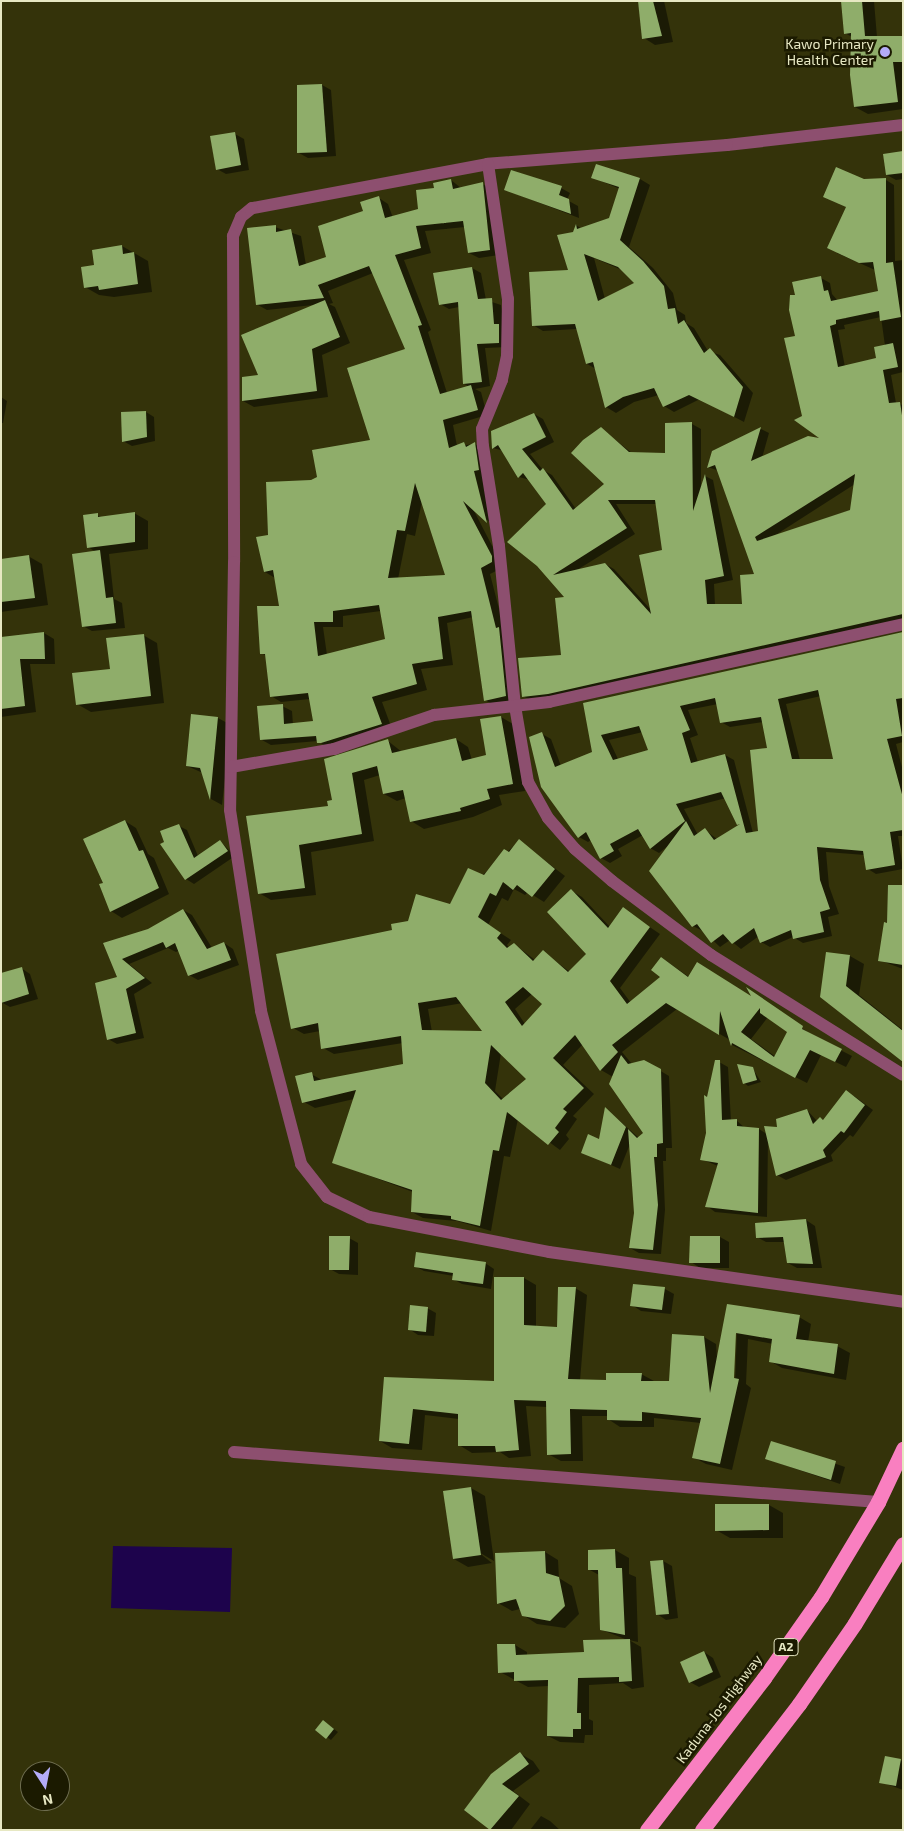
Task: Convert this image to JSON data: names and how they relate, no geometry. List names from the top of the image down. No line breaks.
{"streets":{"highway":["A2","Kaduna-Jos Highway"]},"places":["Kawo Primary Health Center"],"north":"bottom"}
